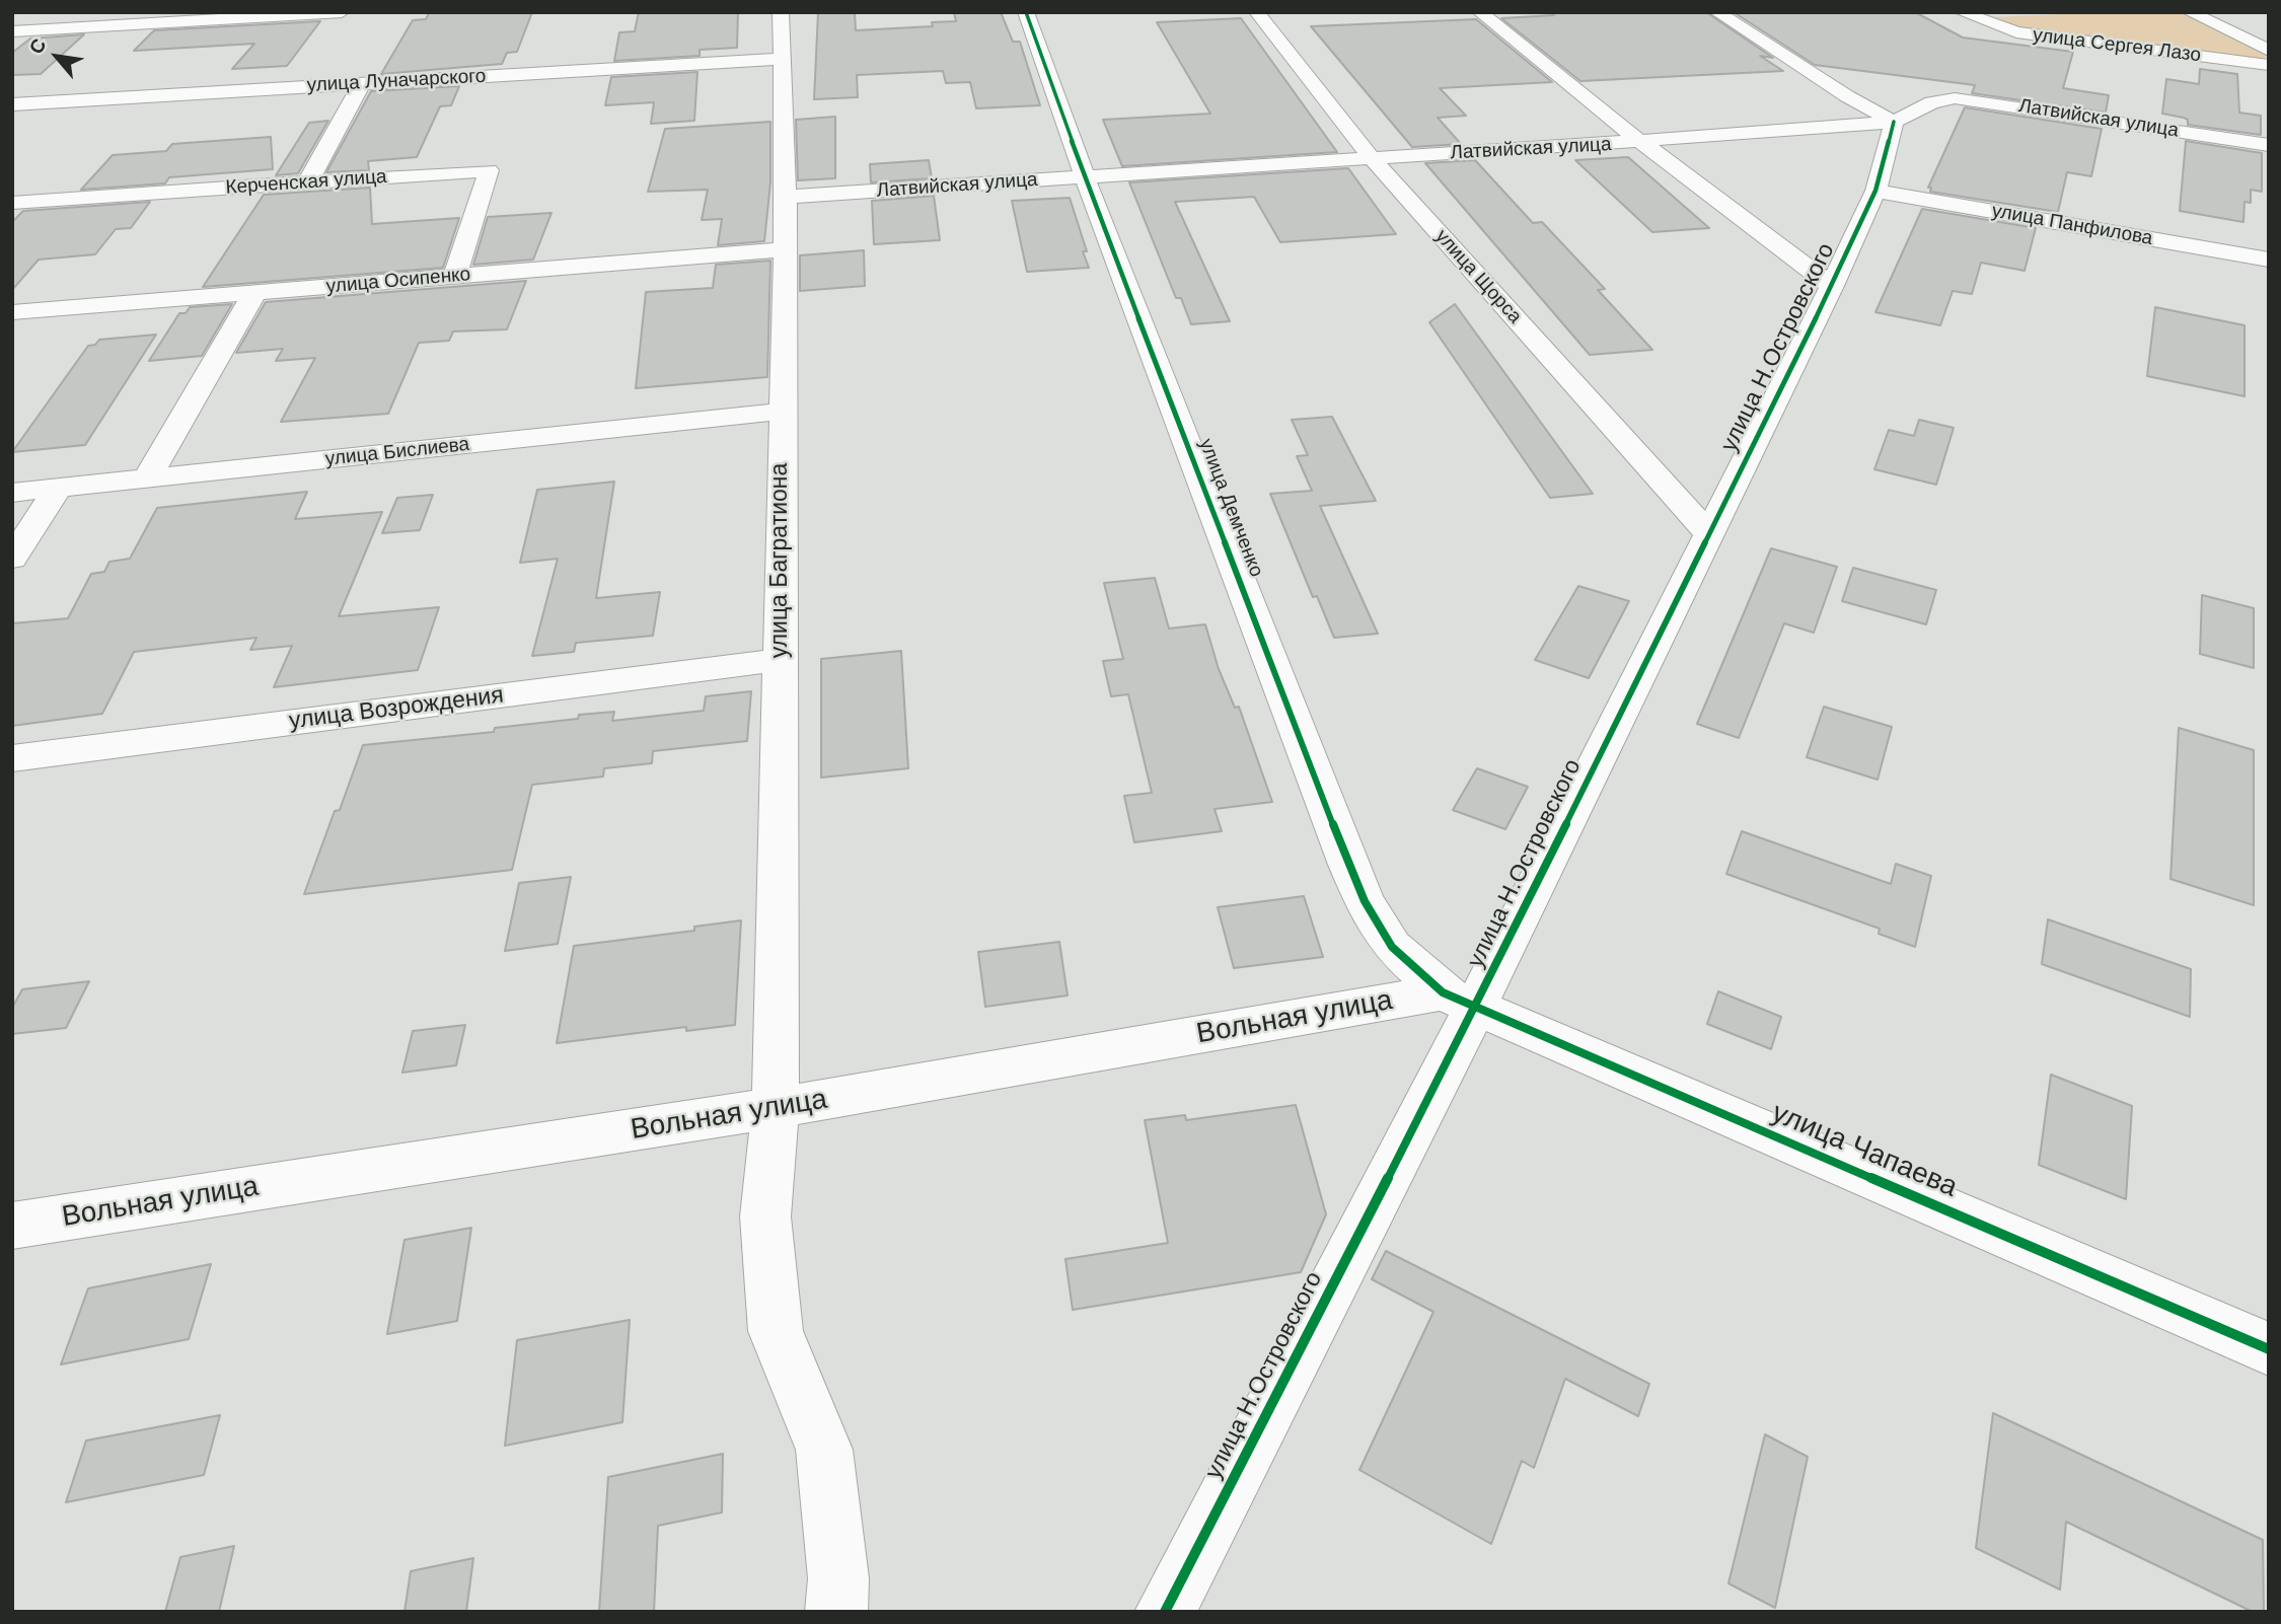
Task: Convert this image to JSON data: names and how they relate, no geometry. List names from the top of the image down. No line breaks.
{"streets":{"street":["улица Сергея Лазо","улица Луначарского","Латвийская улица","Керченская улица","улица Панфилова","улица Щорса","улица Осипенко","улица Н.Островского","улица Бислиева","улица Демченко","улица Багратиона","улица Возрождения","Вольная улица","улица Чапаева"]},"crossings":[["улица Луначарского","улица Багратиона"],["Латвийская улица","улица Щорса"],["Латвийская улица","улица Н.Островского"],["Латвийская улица","улица Демченко"],["Латвийская улица","улица Багратиона"],["Керченская улица","улица Осипенко"],["улица Панфилова","улица Н.Островского"],["улица Щорса","улица Н.Островского"],["улица Осипенко","улица Багратиона"],["улица Н.Островского","улица Демченко"],["улица Н.Островского","Вольная улица"],["улица Н.Островского","улица Чапаева"],["улица Бислиева","улица Багратиона"],["улица Демченко","Вольная улица"],["улица Демченко","улица Чапаева"],["улица Багратиона","улица Возрождения"],["улица Багратиона","Вольная улица"],["Вольная улица","улица Чапаева"]],"north":"top left"}
